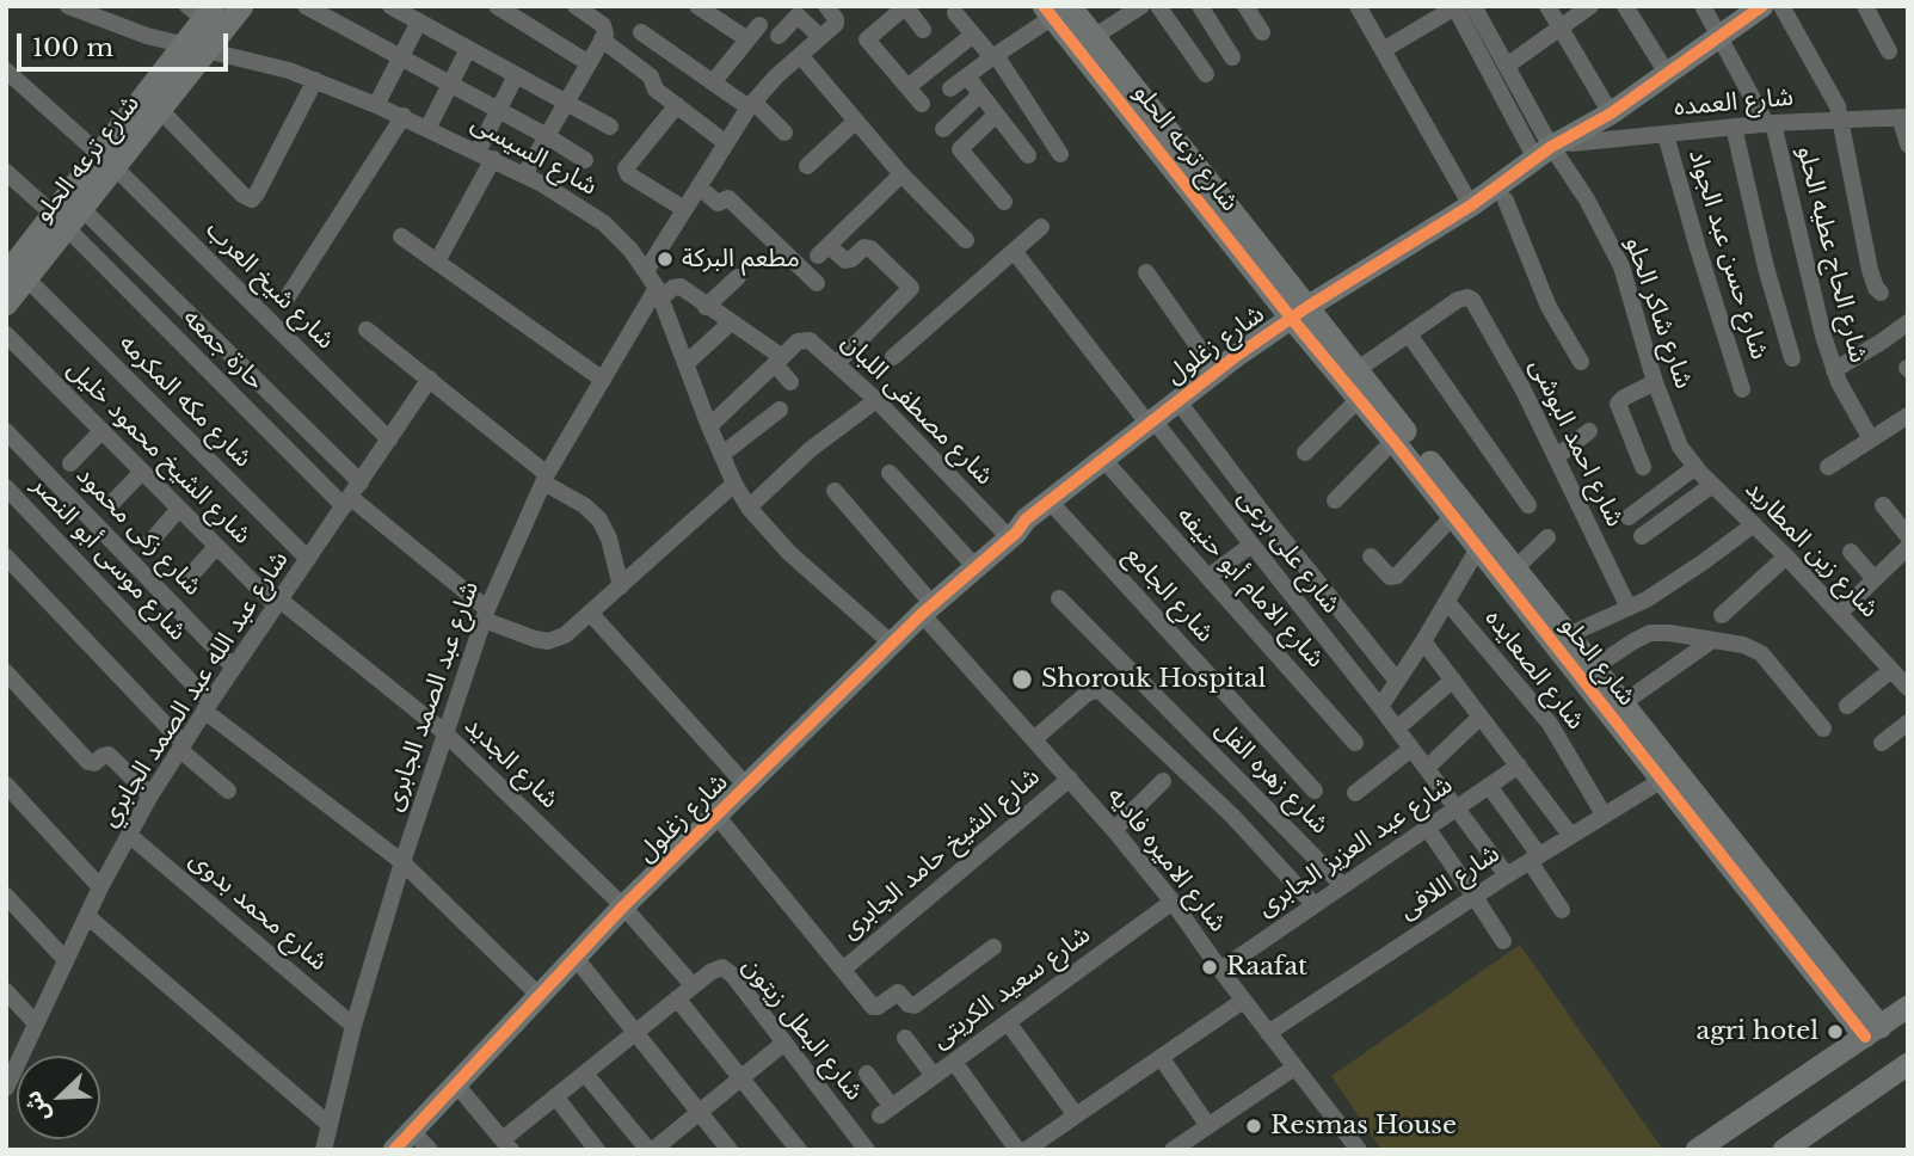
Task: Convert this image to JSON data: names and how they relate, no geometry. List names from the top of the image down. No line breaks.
{"streets":{"street":["شارع العمده","شارع ترعه الحلو","شارع السيسى","شارع حسن عبد الجواد","شارع الحاج عطيه الحلو","شارع شيخ العرب","شارع شاكر الحلو","شارع زغلول","حارة جمعه","شارع مكه المكرمه","شارع مصطفى اللبان","شارع احمد البوشى","شارع الشيخ محمود خليل","شارع زكى محمود","شارع زين المطاريد","شارع على برعى","شارع موسى أبو النصر","شارع الامام أبو حنيفه","شارع الجامع","شارع الحلو","شارع الصعايده","شارع عبد الله عبد الصمد الجابري","شارع عبد الصمد الجابرى","شارع الجديد","شارع زهره الفل","شارع عبد العزيز الجابرى","شارع الشيخ حامد الجابرى","شارع الاميره فاديه","شارع اللافى","شارع محمد بدوى","شارع سعيد الكريتى","شارع البطل زيتون"]},"crossings":[["شارع العمده","شارع حسن عبد الجواد"],["شارع العمده","شارع الحاج عطيه الحلو"],["شارع العمده","شارع شاكر الحلو"],["شارع العمده","شارع زغلول"],["شارع ترعه الحلو","شارع السيسى"],["شارع ترعه الحلو","شارع شيخ العرب"],["شارع ترعه الحلو","شارع زغلول"],["شارع ترعه الحلو","حارة جمعه"],["شارع ترعه الحلو","شارع مكه المكرمه"],["شارع ترعه الحلو","شارع الحلو"],["شارع السيسى","شارع زغلول"],["شارع السيسى","شارع عبد الصمد الجابرى"],["شارع الحاج عطيه الحلو","شارع زغلول"],["شارع شيخ العرب","شارع عبد الله عبد الصمد الجابري"],["شارع شاكر الحلو","شارع زغلول"],["شارع شاكر الحلو","شارع زين المطاريد"],["شارع زغلول","شارع مصطفى اللبان"],["شارع زغلول","شارع على برعى"],["شارع زغلول","شارع موسى أبو النصر"],["شارع زغلول","شارع الامام أبو حنيفه"],["شارع زغلول","شارع الجامع"],["شارع زغلول","شارع الحلو"],["شارع زغلول","شارع الجديد"],["شارع زغلول","شارع الاميره فاديه"],["حارة جمعه","شارع عبد الله عبد الصمد الجابري"],["شارع مكه المكرمه","شارع عبد الله عبد الصمد الجابري"],["شارع الشيخ محمود خليل","شارع عبد الله عبد الصمد الجابري"],["شارع الشيخ محمود خليل","شارع الجديد"],["شارع زكى محمود","شارع عبد الله عبد الصمد الجابري"],["شارع على برعى","شارع عبد العزيز الجابرى"],["شارع على برعى","شارع اللافى"],["شارع موسى أبو النصر","شارع عبد الله عبد الصمد الجابري"],["شارع موسى أبو النصر","شارع عبد الصمد الجابرى"],["شارع الحلو","شارع اللافى"],["شارع الصعايده","شارع اللافى"],["شارع عبد الله عبد الصمد الجابري","شارع الجديد"],["شارع عبد الله عبد الصمد الجابري","شارع محمد بدوى"],["شارع عبد الصمد الجابرى","شارع الجديد"],["شارع عبد الصمد الجابرى","شارع محمد بدوى"],["شارع الجديد","شارع البطل زيتون"],["شارع زهره الفل","شارع عبد العزيز الجابرى"],["شارع عبد العزيز الجابرى","شارع الاميره فاديه"],["شارع الشيخ حامد الجابرى","شارع الاميره فاديه"],["شارع الاميره فاديه","شارع اللافى"],["شارع الاميره فاديه","شارع سعيد الكريتى"]],"places":["مطعم البركة","Shorouk Hospital","Raafat","agri hotel","Resmas House"],"scale_bar":"100 m","north":"bottom left"}
